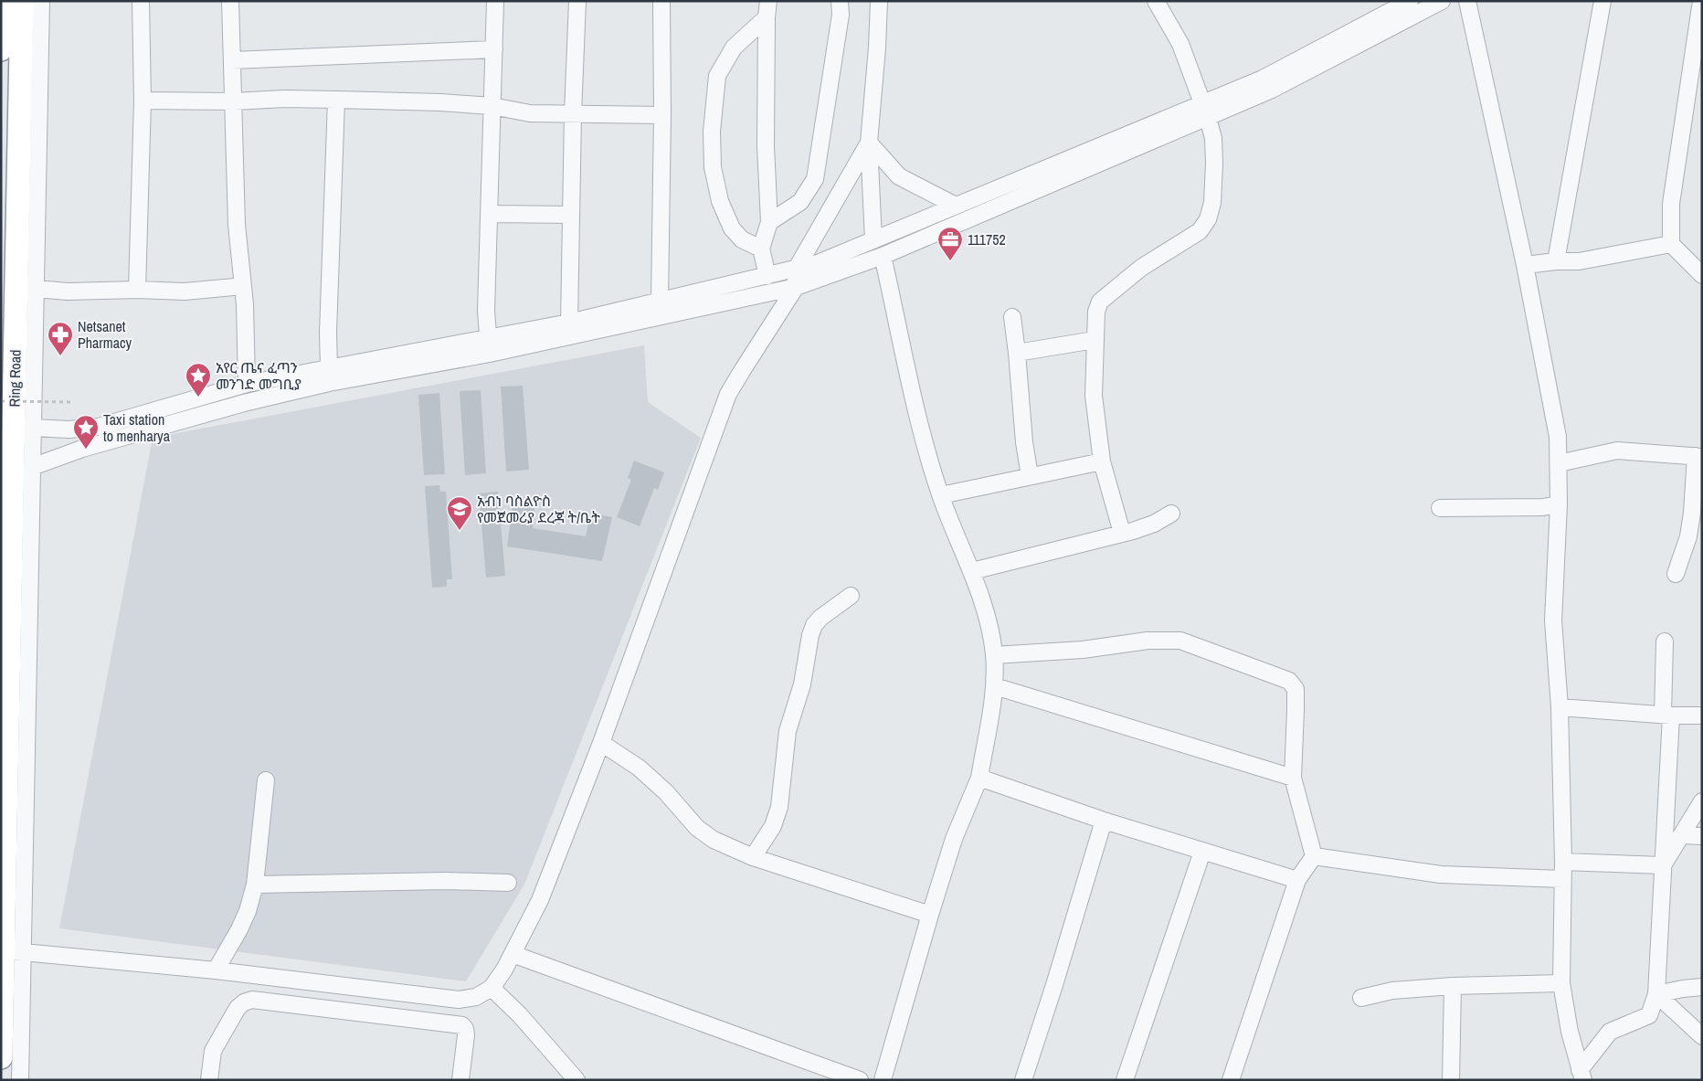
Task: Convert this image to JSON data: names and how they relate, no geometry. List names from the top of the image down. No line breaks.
{"streets":{"highway":["Ring Road"]},"places":{"office":["111752"],"pharmacy":["Netsanet Pharmacy"],"place":["አየር ጤና ፈጣን መንገድ መግቢያ","Taxi station to menharya"],"school or university":["አብነ ባስልዮስ የመጀመሪያ ደረጃ ት/ቤት"]}}
